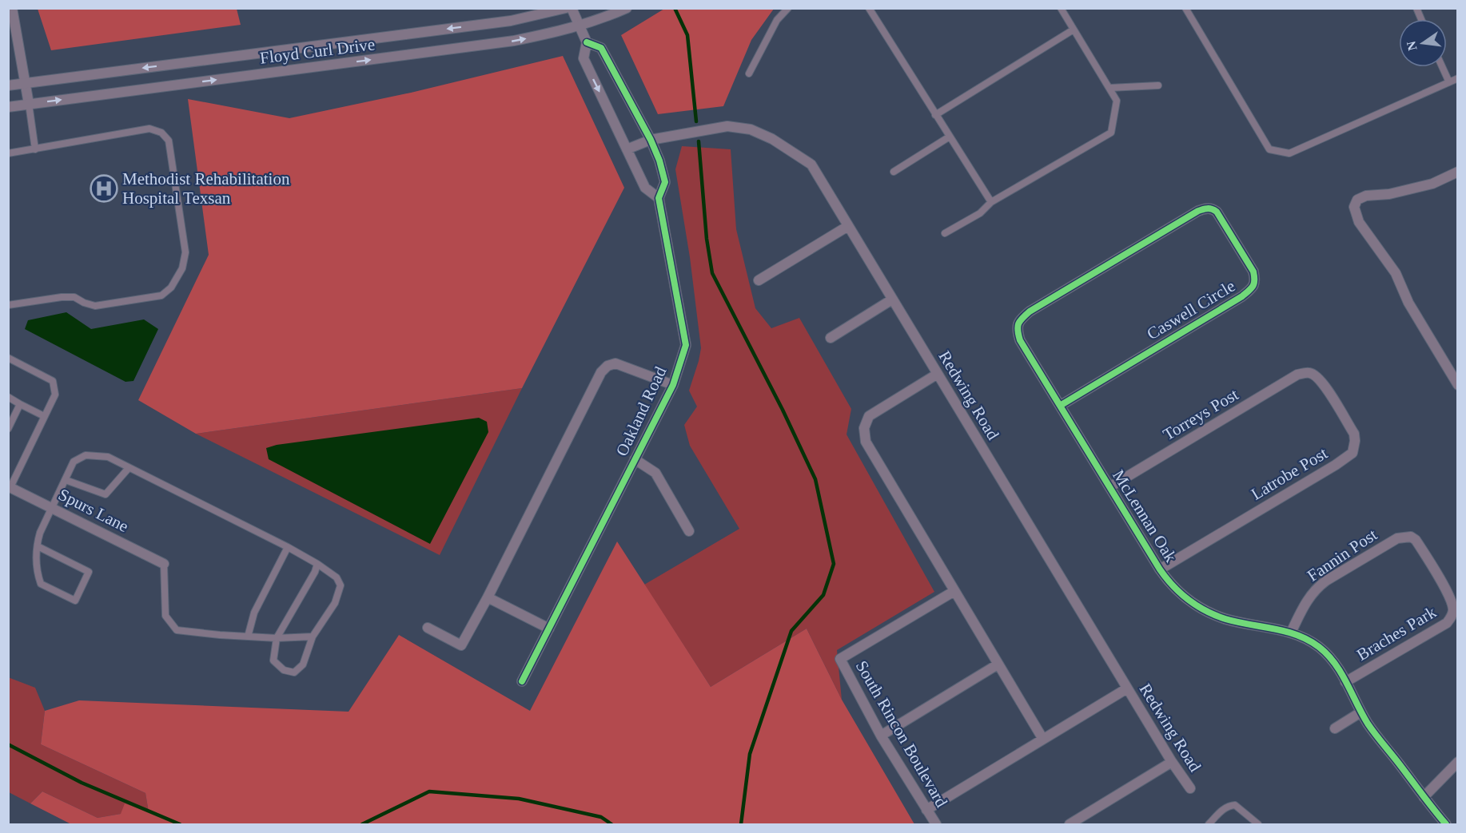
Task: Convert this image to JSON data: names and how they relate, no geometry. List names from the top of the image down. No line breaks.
{"streets":{"street":["Floyd Curl Drive","Caswell Circle","Redwing Road","Oakland Road","Torreys Post","Latrobe Post","Spurs Lane","McLennan Oak","Fannin Post","Braches Park","South Rincon Boulevard"]},"crossings":[["Caswell Circle","McLennan Oak"],["Redwing Road","Oakland Road"],["Torreys Post","Latrobe Post"],["Torreys Post","McLennan Oak"],["Latrobe Post","McLennan Oak"],["McLennan Oak","Fannin Post"],["McLennan Oak","Braches Park"],["Fannin Post","Braches Park"]],"places":{"hospital":["Methodist Rehabilitation Hospital Texsan"]},"north":"left"}
